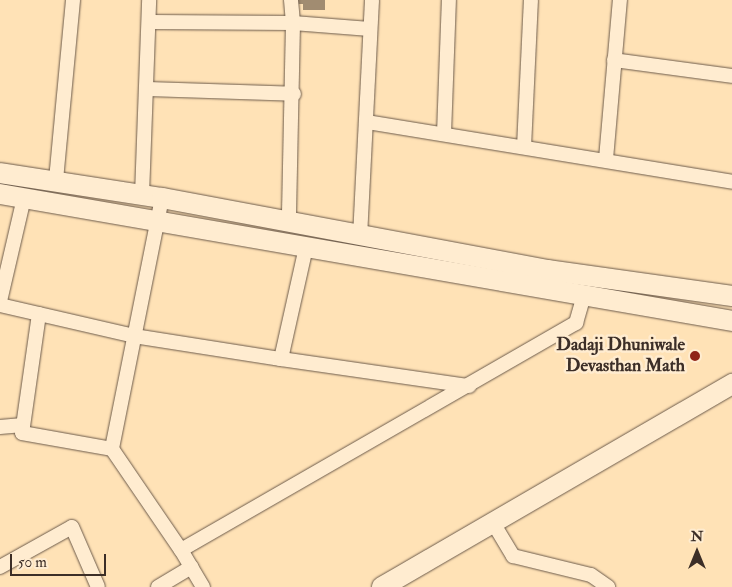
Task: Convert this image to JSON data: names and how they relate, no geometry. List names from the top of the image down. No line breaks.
{"places":["Dadaji Dhuniwale Devasthan Math"],"scale_bar":"50 m","north":"top"}
